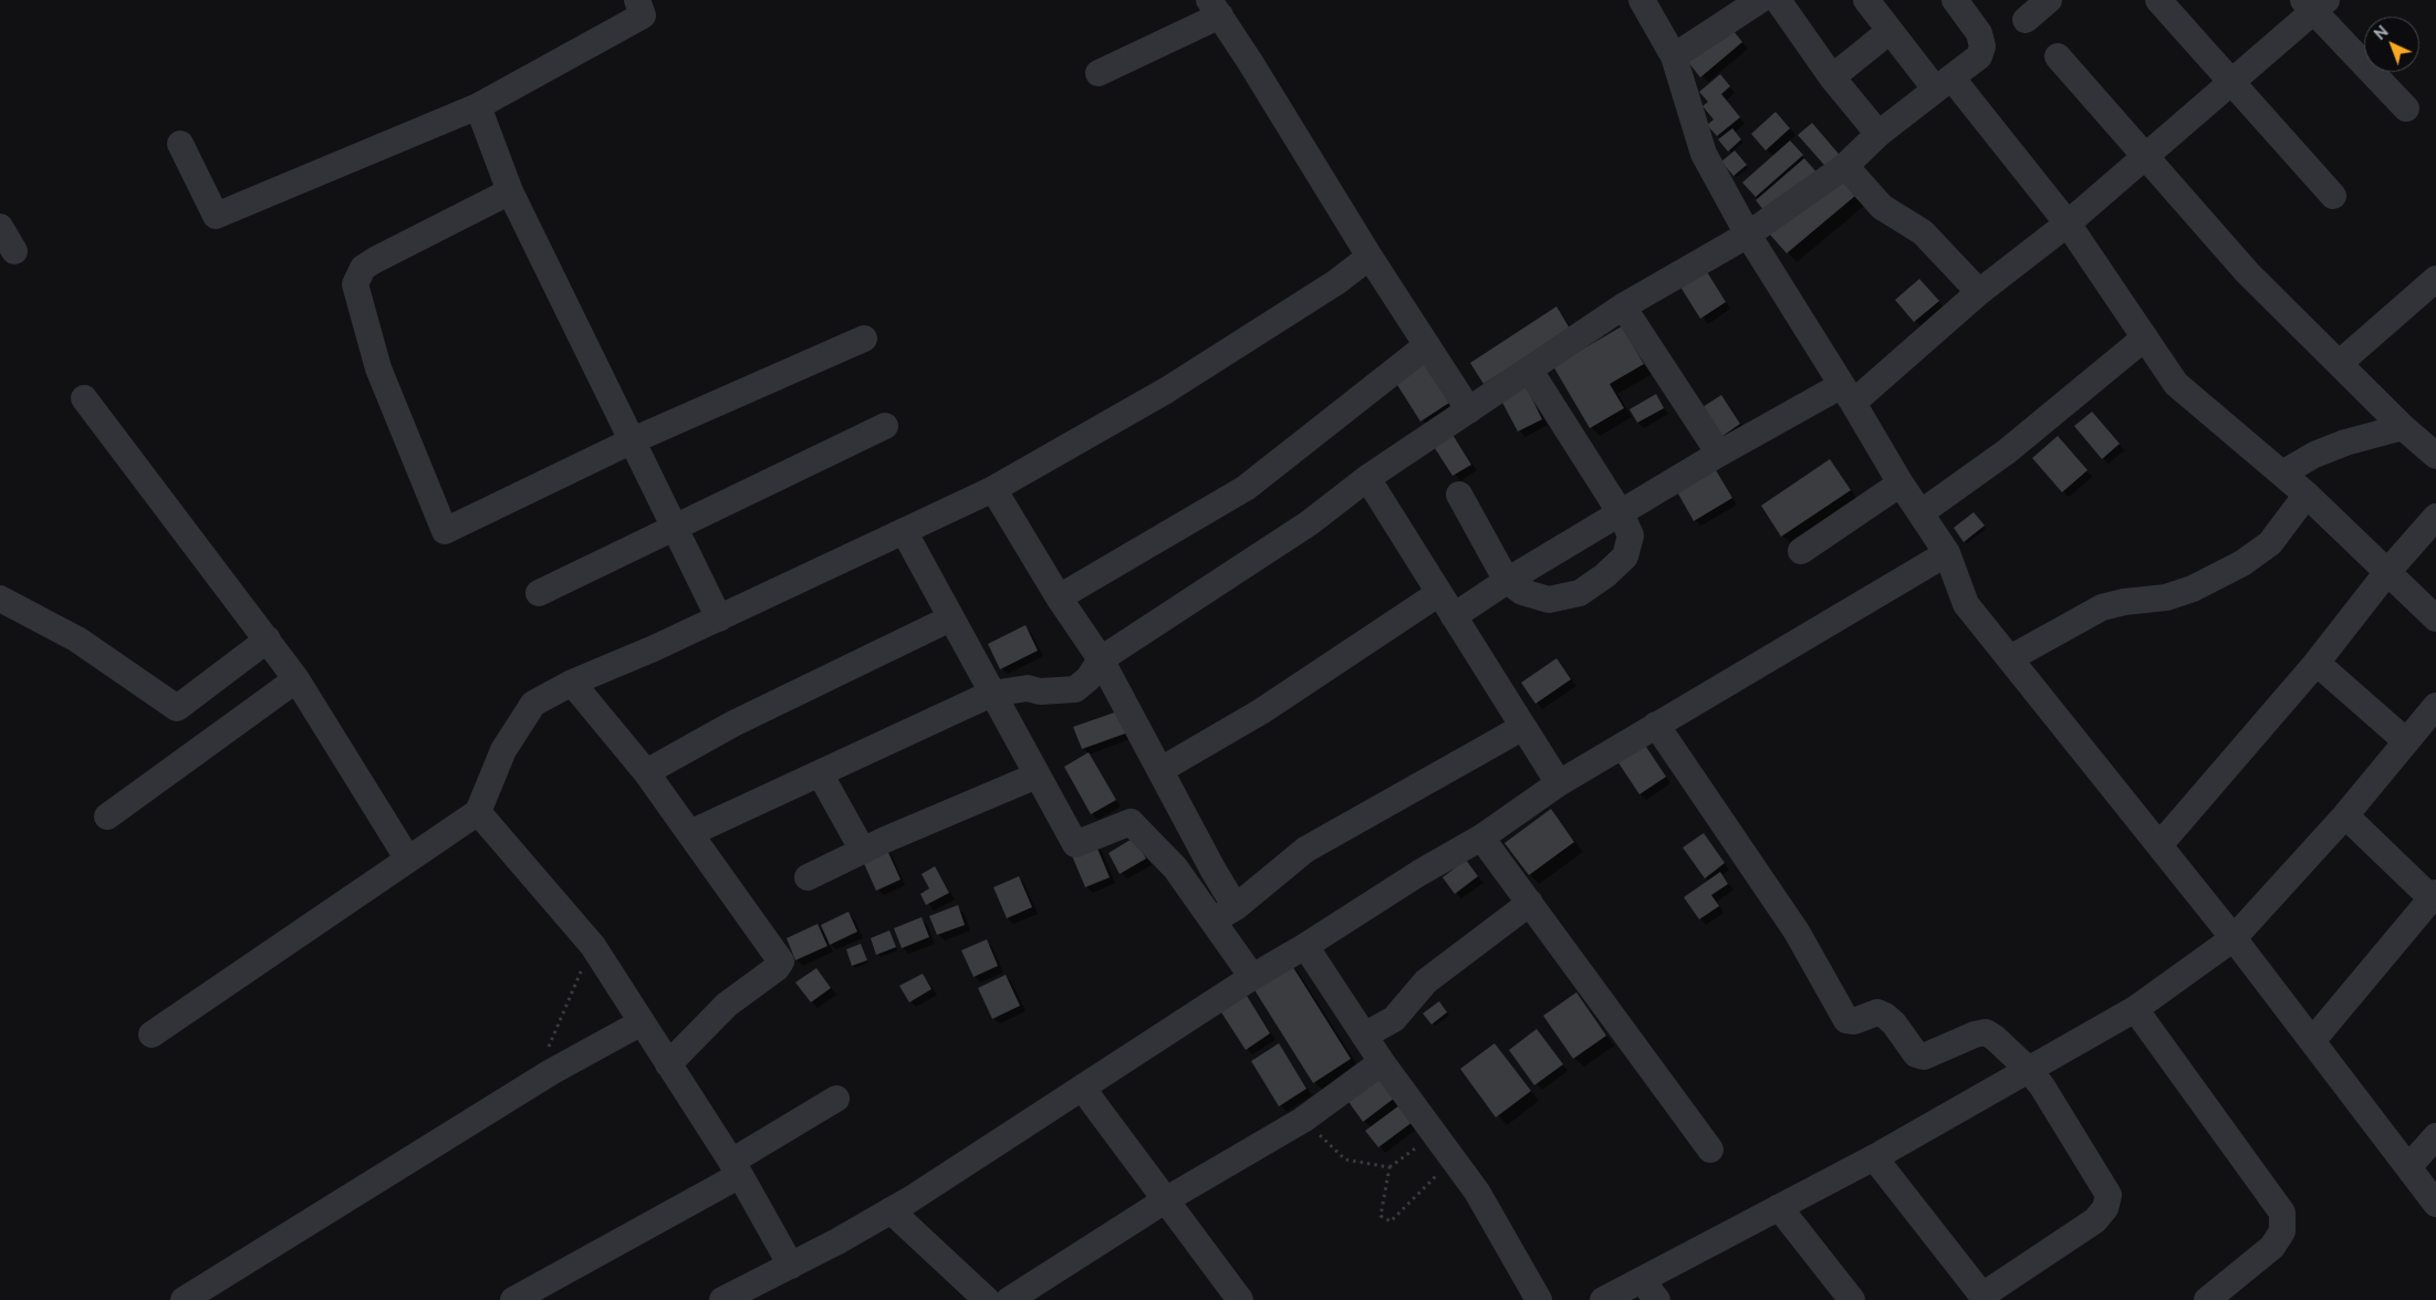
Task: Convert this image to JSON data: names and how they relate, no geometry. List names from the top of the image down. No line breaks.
{"north":"top left"}
